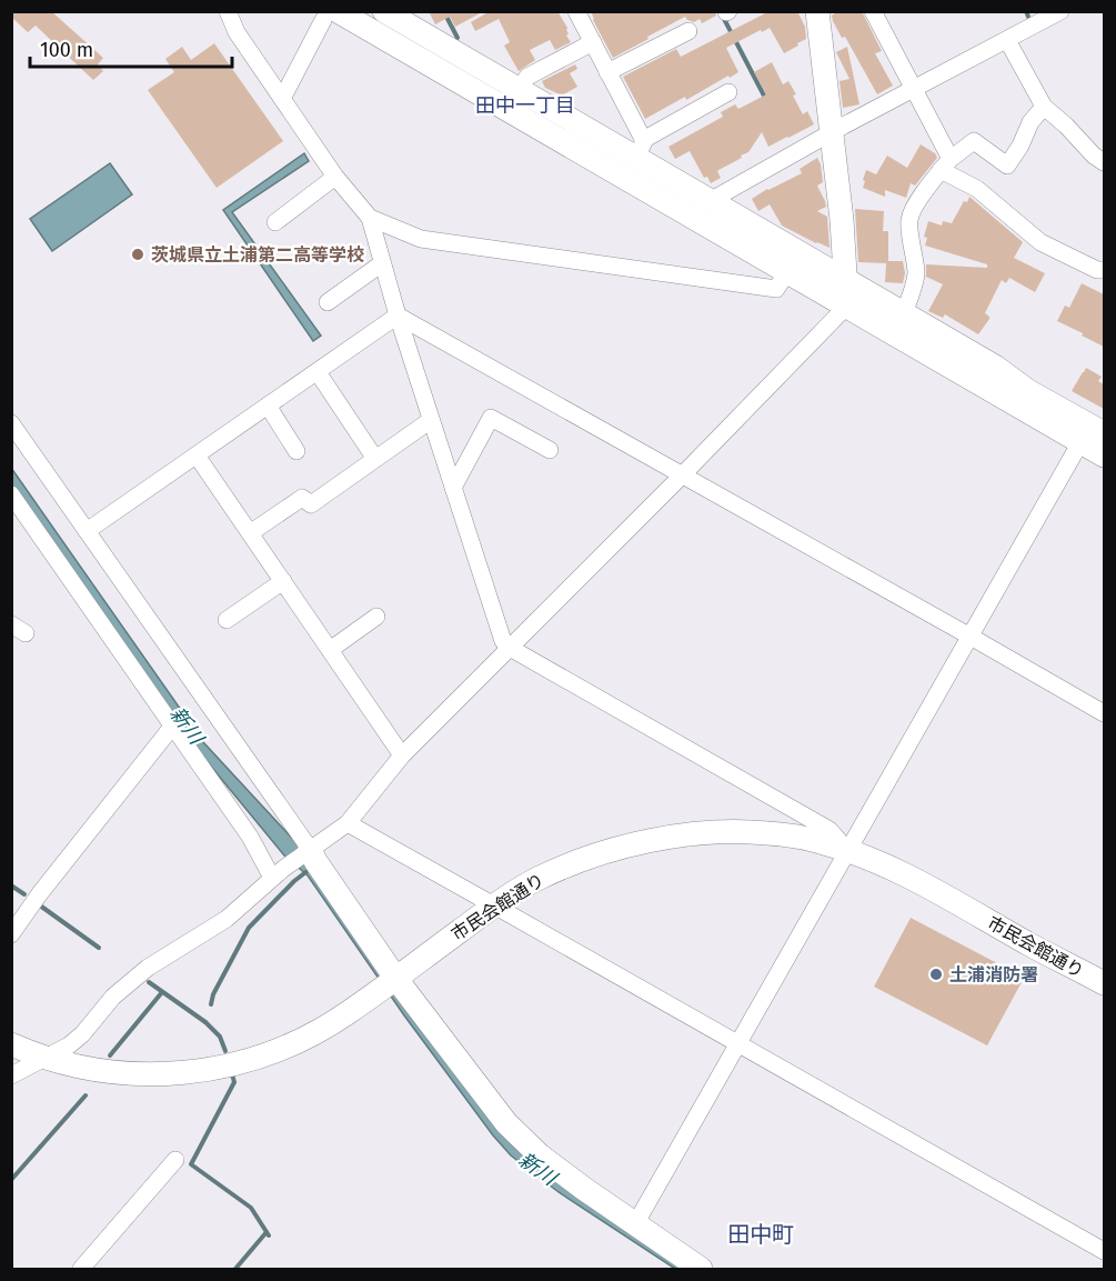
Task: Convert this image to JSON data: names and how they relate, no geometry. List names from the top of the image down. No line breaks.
{"streets":{"street":["市民会館通り"]},"districts":["田中一丁目","田中町"],"water":["新川"],"places":["茨城県立土浦第二高等学校","土浦消防署"],"scale_bar":"100 m"}
